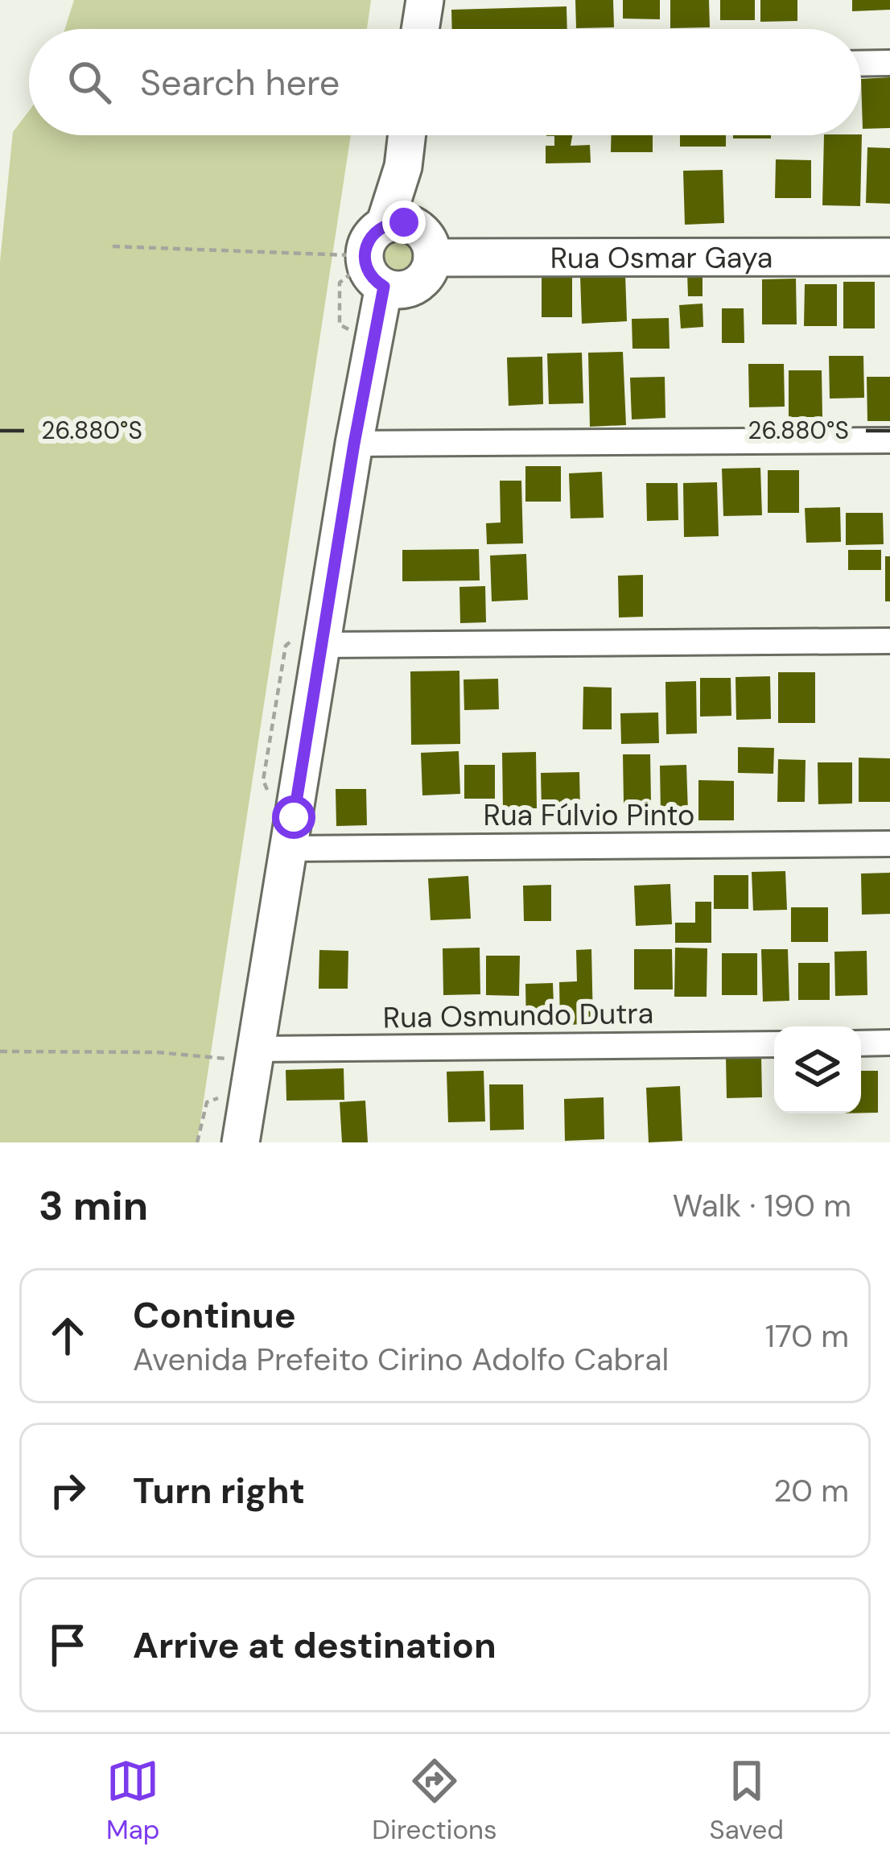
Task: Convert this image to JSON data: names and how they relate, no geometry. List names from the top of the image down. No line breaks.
{"streets":{"main road":["Rua Osmar Gaya"],"street":["Rua Fúlvio Pinto","Rua Osmundo Dutra"]},"page":{"search":"Search here","heading":["3 min","Walk · 190 m"],"list":[["Continue","Avenida Prefeito Cirino Adolfo Cabral","170 m"],["Turn right","20 m"],"Arrive at destination"],"nav":["Map","Directions","Saved"]},"coordinates":["26.880°S"]}
